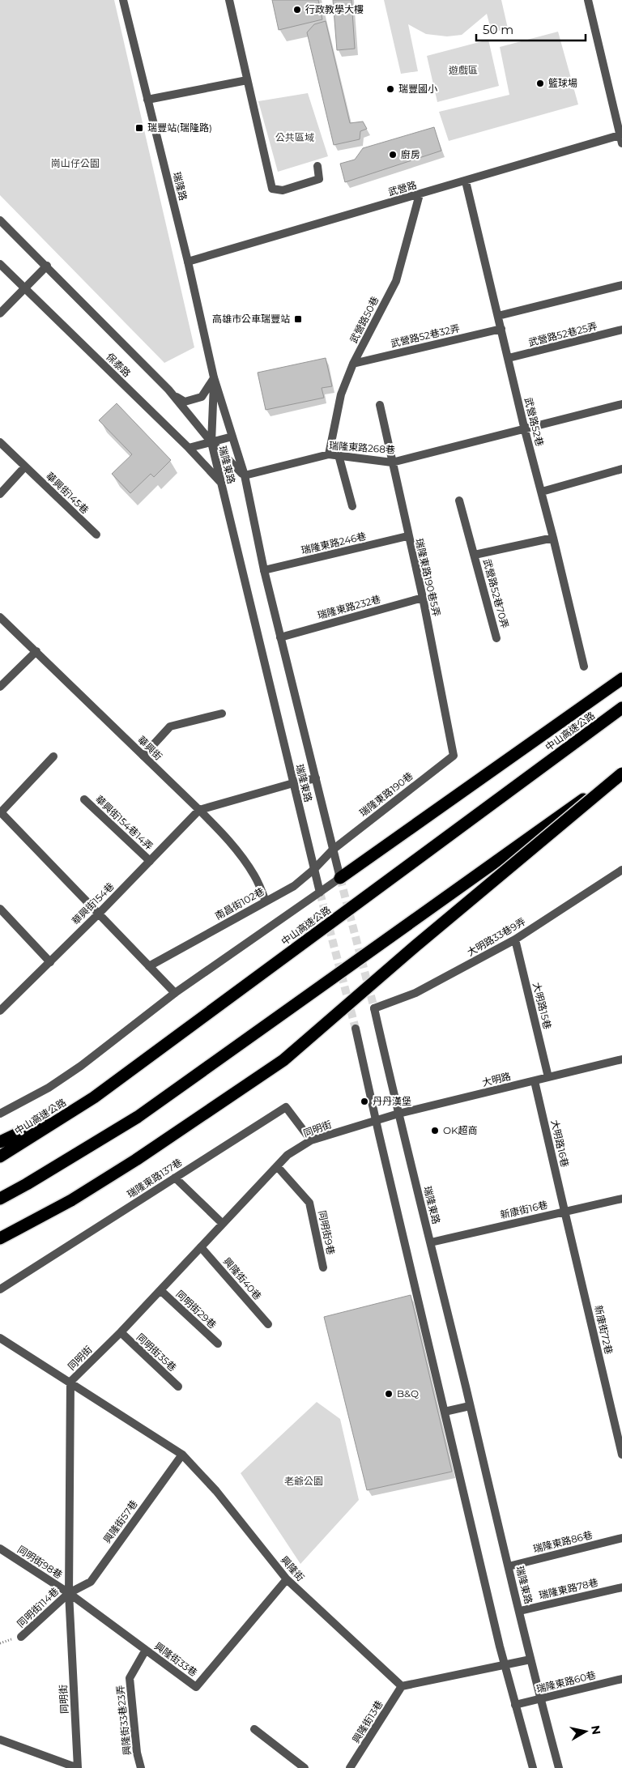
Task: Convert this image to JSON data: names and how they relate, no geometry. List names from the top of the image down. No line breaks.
{"streets":{"highway":["中山高速公路"],"street":["瑞隆路","武營路","武營路50巷","武營路52巷25弄","武營路52巷32弄","保泰路","武營路52巷","瑞隆東路268巷","瑞隆東路","華興街145巷","瑞隆東路246巷","瑞隆東路190巷5弄","武營路52巷70弄","瑞隆東路232巷","華興街","瑞隆東路190巷","華興街154巷14弄","華興街154巷","南昌街102巷","大明路33巷9弄","大明路15巷","大明路","同明街","大明路16巷","瑞隆東路137巷","新康街16巷","同明街9巷","興隆街40巷","同明街29巷","新康街72巷","同明街35巷","興隆街57巷","瑞隆東路86巷","同明街98巷","興隆街","瑞隆東路78巷","同明街114巷","興隆街33巷","瑞隆東路60巷","興隆街33巷23弄","興隆街13巷"]},"crossings":[["瑞隆路","武營路"],["瑞隆路","保泰路"],["瑞隆路","瑞隆東路268巷"],["瑞隆路","瑞隆東路"],["武營路","武營路50巷"],["武營路","武營路52巷"],["武營路50巷","武營路52巷32弄"],["武營路50巷","瑞隆東路268巷"],["武營路52巷25弄","武營路52巷"],["武營路52巷32弄","武營路52巷"],["保泰路","瑞隆東路"],["武營路52巷","瑞隆東路268巷"],["武營路52巷","武營路52巷70弄"],["瑞隆東路268巷","瑞隆東路"],["瑞隆東路268巷","瑞隆東路190巷5弄"],["瑞隆東路","瑞隆東路246巷"],["瑞隆東路","瑞隆東路232巷"],["瑞隆東路","瑞隆東路190巷"],["瑞隆東路","南昌街102巷"],["瑞隆東路","大明路33巷9弄"],["瑞隆東路","大明路"],["瑞隆東路","新康街16巷"],["瑞隆東路","瑞隆東路86巷"],["瑞隆東路","瑞隆東路78巷"],["瑞隆東路","瑞隆東路60巷"],["瑞隆東路246巷","瑞隆東路190巷5弄"],["瑞隆東路190巷5弄","瑞隆東路232巷"],["瑞隆東路190巷5弄","瑞隆東路190巷"],["華興街","華興街154巷"],["華興街","南昌街102巷"],["瑞隆東路190巷","南昌街102巷"],["華興街154巷14弄","華興街154巷"],["大明路33巷9弄","大明路15巷"],["大明路15巷","大明路"],["大明路","同明街"],["大明路","大明路16巷"],["同明街","瑞隆東路137巷"],["同明街","同明街9巷"],["同明街","興隆街40巷"],["同明街","同明街29巷"],["同明街","同明街35巷"],["同明街","興隆街57巷"],["同明街","同明街98巷"],["同明街","興隆街"],["同明街","同明街114巷"],["同明街","興隆街33巷"],["大明路16巷","新康街16巷"],["大明路16巷","新康街72巷"],["新康街16巷","新康街72巷"],["興隆街57巷","同明街98巷"],["興隆街57巷","興隆街"],["興隆街57巷","同明街114巷"],["興隆街57巷","興隆街33巷"],["同明街98巷","同明街114巷"],["同明街98巷","興隆街33巷"],["興隆街","興隆街33巷"],["興隆街","興隆街13巷"],["同明街114巷","興隆街33巷"],["興隆街33巷","興隆街33巷23弄"]],"parks":["遊戲區","公共區域","崗山仔公園","老爺公園"],"places":{"other":["行政教學大樓","籃球場","瑞豐國小","廚房","丹丹漢堡","OK超商","B&Q"],"transit":["瑞豐站(瑞隆路)","高雄市公車瑞豐站"]},"scale_bar":"50 m","north":"right"}
